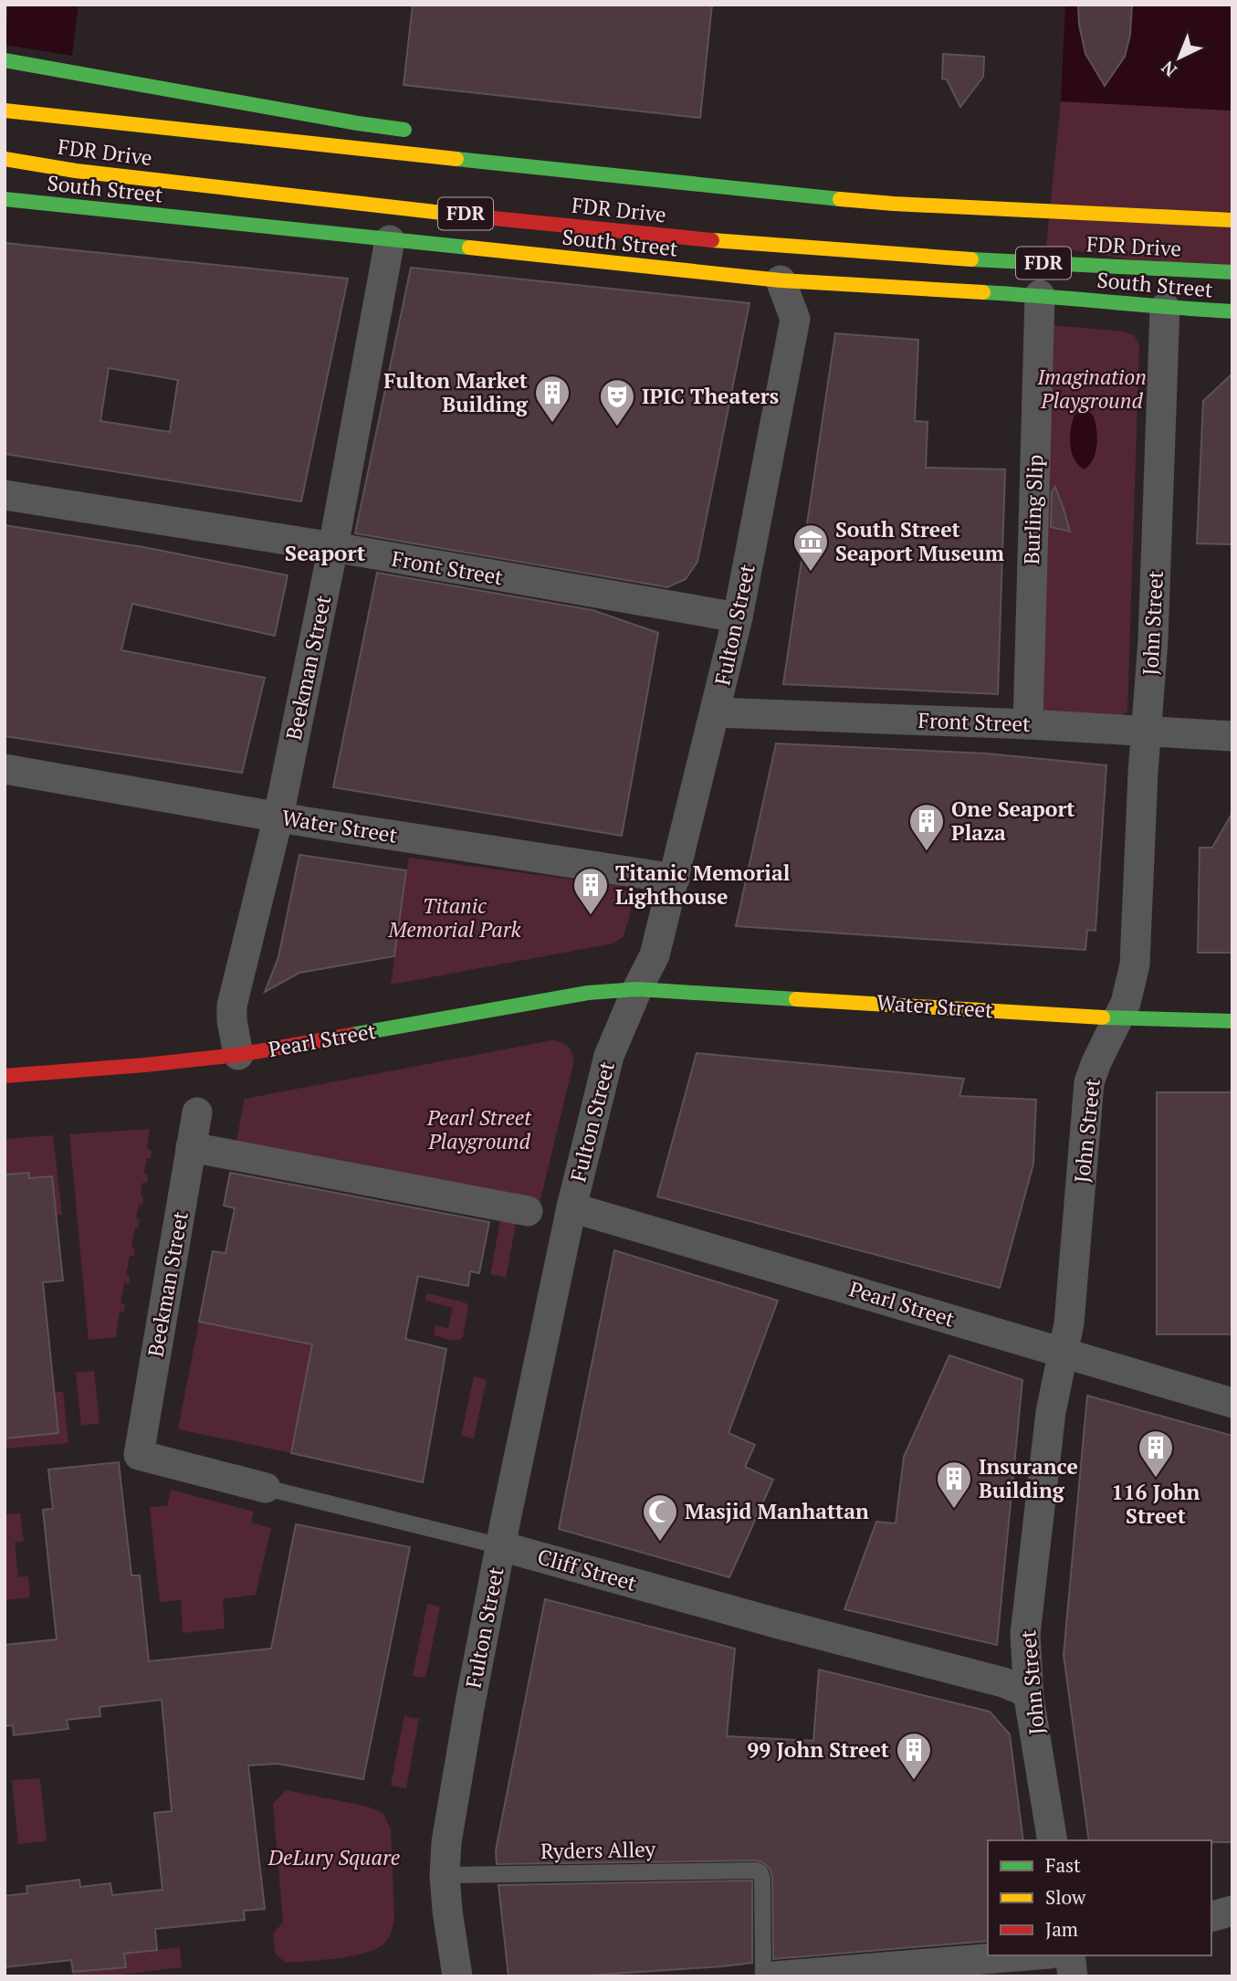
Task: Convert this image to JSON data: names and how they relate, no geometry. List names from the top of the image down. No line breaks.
{"streets":{"main road":["FDR Drive","South Street","FDR","Water Street","Pearl Street"],"street":["Burling Slip","Front Street","John Street","Fulton Street","Beekman Street","Cliff Street"],"lane":["Ryders Alley"]},"crossings":[["South Street","Burling Slip"],["South Street","John Street"],["South Street","Fulton Street"],["South Street","Beekman Street"],["Burling Slip","Front Street"],["Front Street","John Street"],["Front Street","Fulton Street"],["Front Street","Beekman Street"],["John Street","Water Street"],["John Street","Pearl Street"],["John Street","Cliff Street"],["Fulton Street","Water Street"],["Fulton Street","Pearl Street"],["Fulton Street","Cliff Street"],["Fulton Street","Ryders Alley"],["Beekman Street","Water Street"],["Beekman Street","Pearl Street"],["Beekman Street","Cliff Street"],["Water Street","Pearl Street"]],"districts":["Seaport"],"parks":["Imagination Playground","Titanic Memorial Park","Pearl Street Playground","DeLury Square"],"places":{"building":["Fulton Market Building","One Seaport Plaza","Titanic Memorial Lighthouse","116 John Street","Insurance Building","99 John Street"],"theatre":["IPIC Theaters"],"museum":["South Street Seaport Museum"],"mosque":["Masjid Manhattan"]},"legend":["Fast","Slow","Jam"],"north":"bottom left"}
